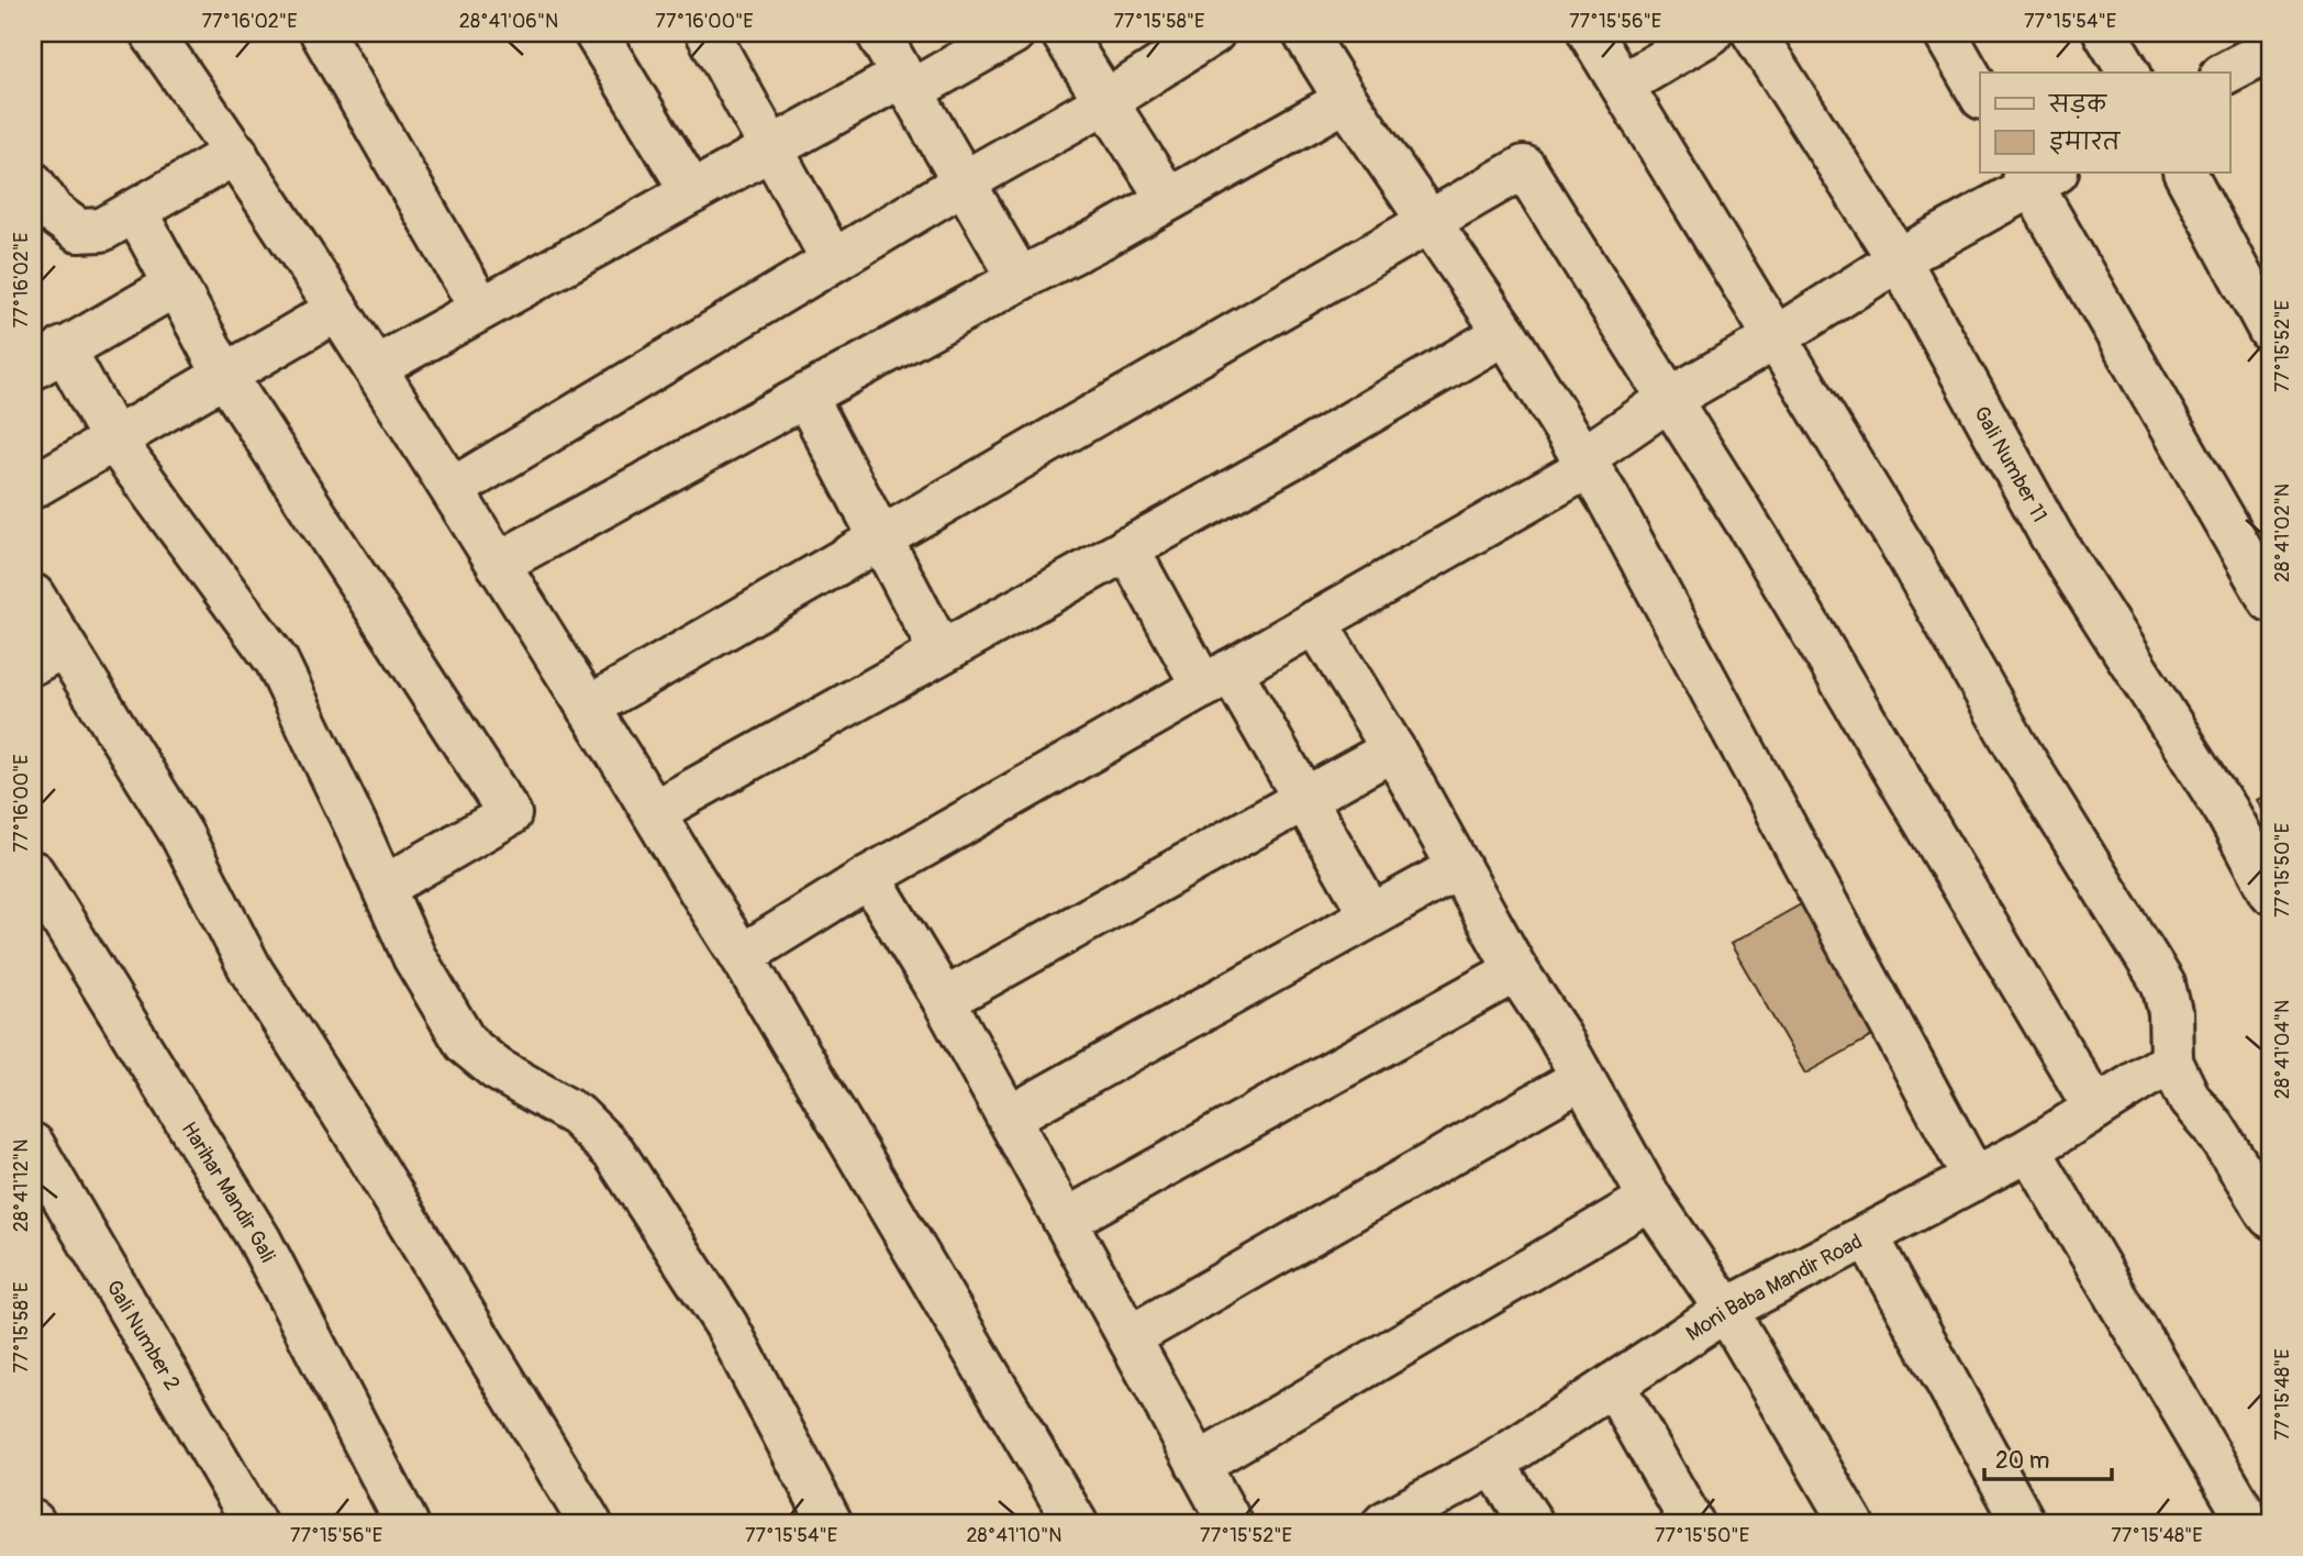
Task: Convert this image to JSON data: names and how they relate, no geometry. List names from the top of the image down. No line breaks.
{"streets":{"street":["Gali Number 11","Harihar Mandir Gali","Moni Baba Mandir Road","Gali Number 2"]},"legend":["सड़क","इमारत"],"scale_bar":"20 m","coordinates":["77°16'02\"E","28°41'06\"N","77°16'00\"E","77°15'58\"E","77°15'56\"E","77°15'54\"E","77°15'52\"E","28°41'02\"N","77°15'50\"E","28°41'04\"N","28°41'12\"N","77°15'48\"E","28°41'10\"N"]}
